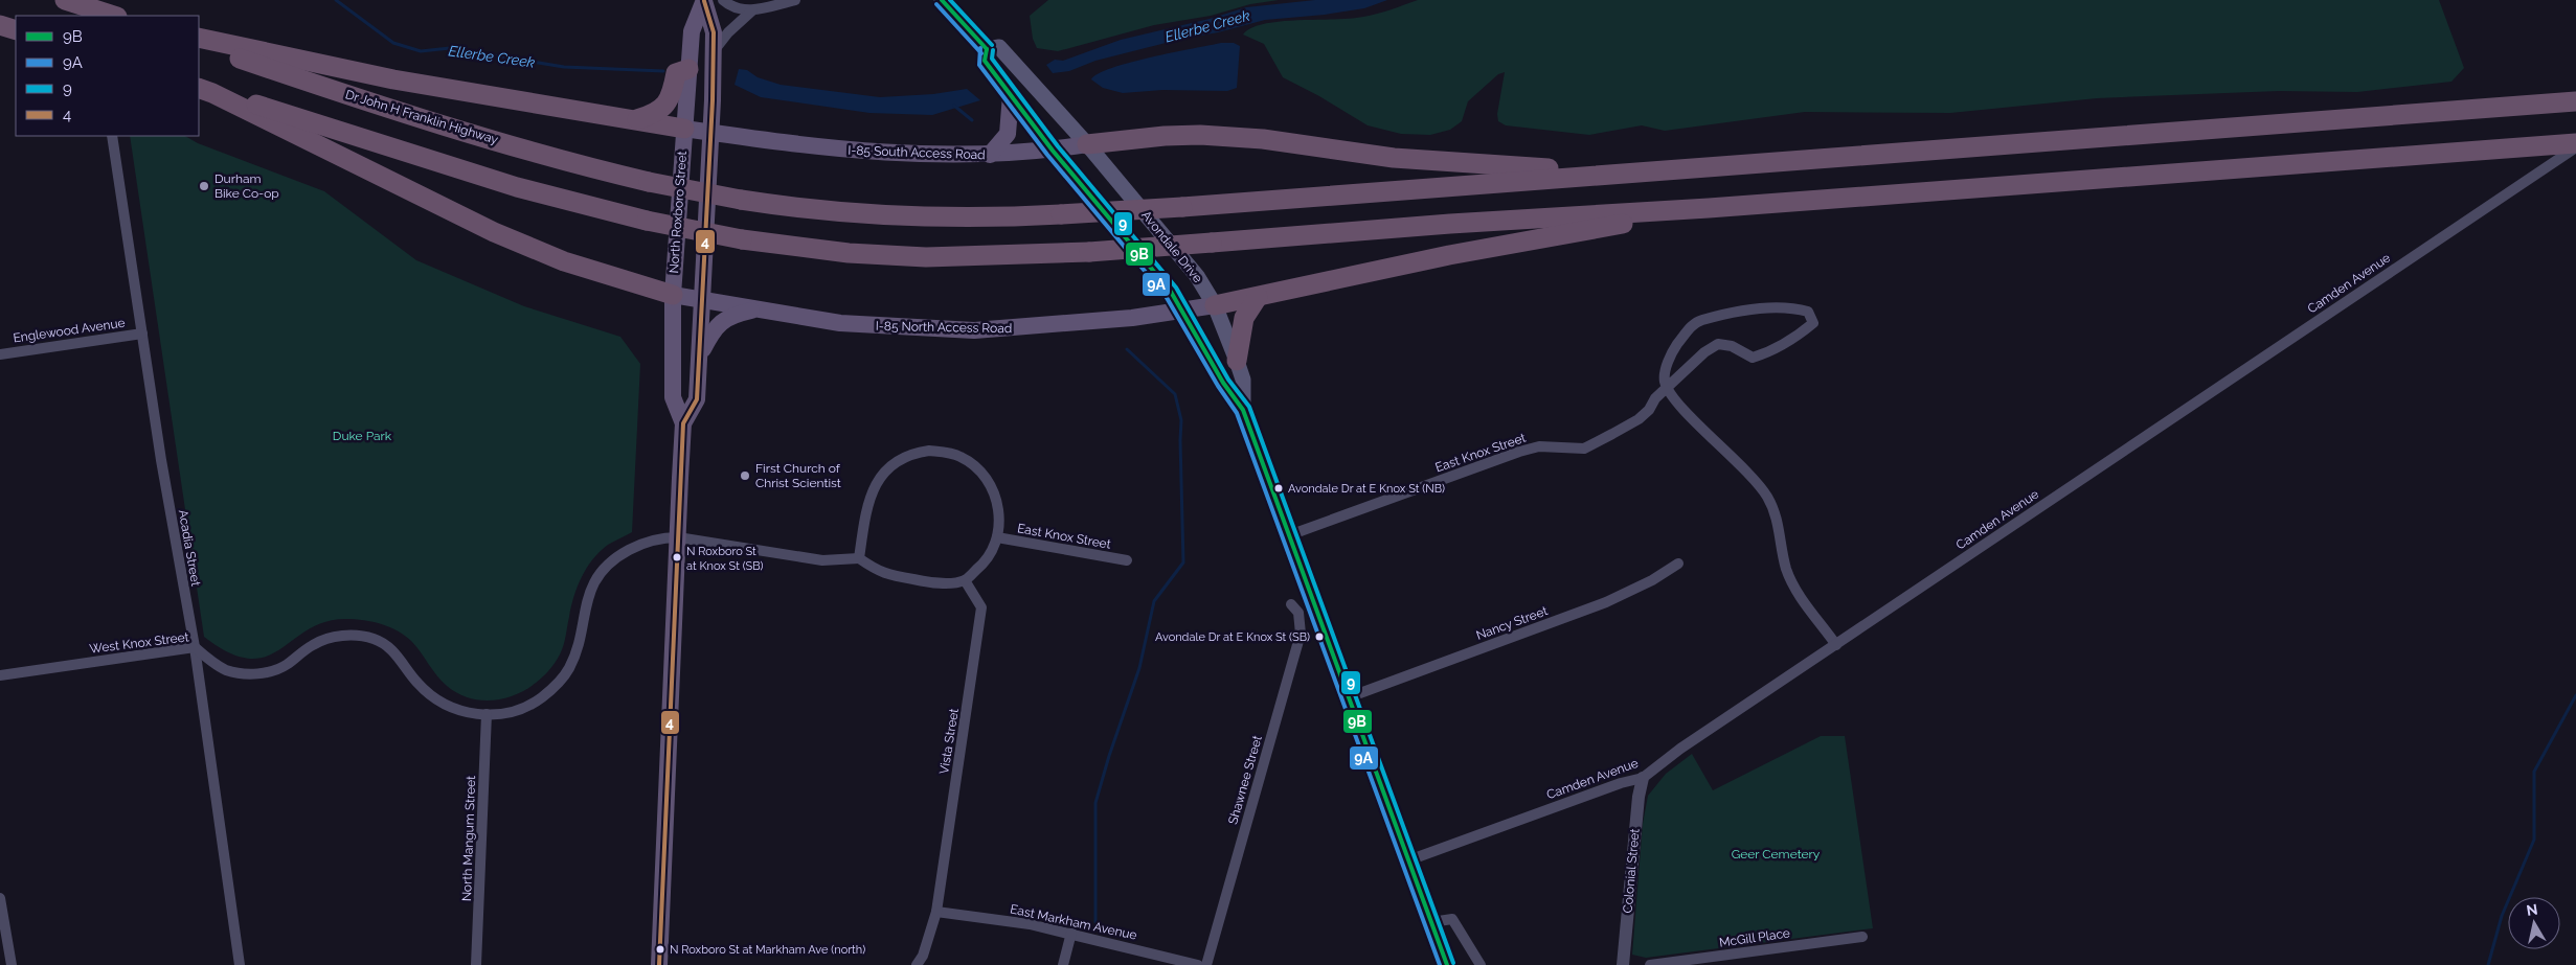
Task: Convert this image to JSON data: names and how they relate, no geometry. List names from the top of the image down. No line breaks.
{"streets":{"highway":["Dr John H Franklin Highway"],"main road":["I-85 South Access Road","North Roxboro Street","Avondale Drive","I-85 North Access Road"],"street":["Camden Avenue","Englewood Avenue","East Knox Street","Acadia Street","Nancy Street","West Knox Street","Vista Street","Shawnee Street","North Mangum Street","Colonial Street","East Markham Avenue","McGill Place"]},"crossings":[["I-85 South Access Road","North Roxboro Street"],["I-85 South Access Road","Avondale Drive"],["North Roxboro Street","I-85 North Access Road"],["Avondale Drive","Camden Avenue"],["Avondale Drive","I-85 North Access Road"],["Avondale Drive","East Knox Street"],["Avondale Drive","Nancy Street"],["Camden Avenue","Colonial Street"],["Englewood Avenue","Acadia Street"],["East Knox Street","Vista Street"],["Acadia Street","West Knox Street"],["West Knox Street","North Mangum Street"],["Vista Street","East Markham Avenue"]],"water":["Ellerbe Creek"],"parks":["Duke Park","Geer Cemetery"],"places":["Durham Bike Co-op","First Church of Christ Scientist","Avondale Dr at E Knox St (NB)","N Roxboro St at Knox St (SB)","Avondale Dr at E Knox St (SB)","N Roxboro St at Markham Ave (north)"],"lines":["transit line 9B","transit line 9","transit line 4","transit line 9A"],"legend":["9B","9A","9","4"],"north":"top"}
